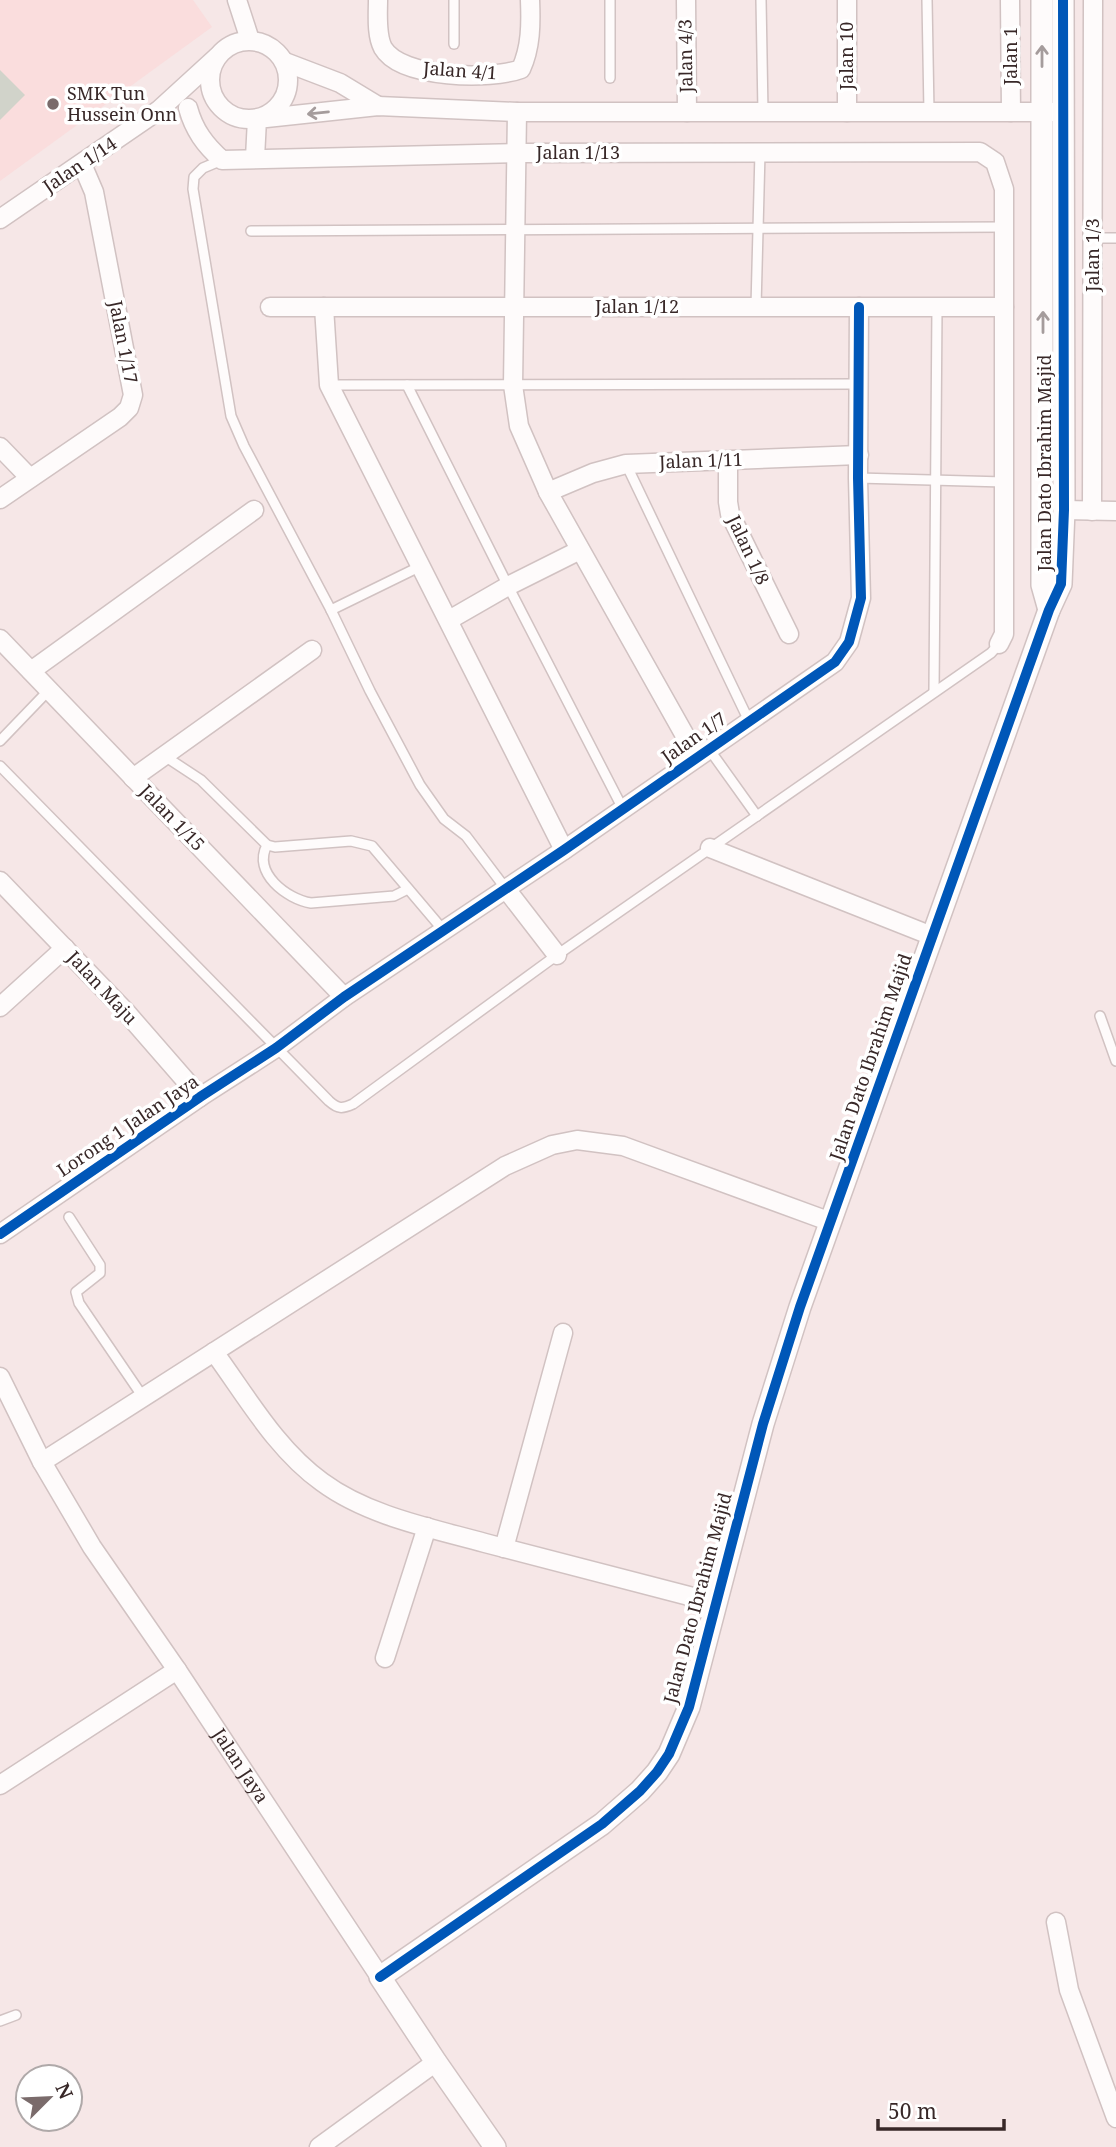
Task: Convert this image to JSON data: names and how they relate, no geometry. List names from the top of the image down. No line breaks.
{"streets":{"street":["Jalan 4/3","Jalan 10","Jalan 1","Jalan 4/1","Jalan 1/13","Jalan 1/14","Jalan 1/3","Jalan 1/12","Jalan 1/17","Jalan 1/11","Jalan Dato Ibrahim Majid","Jalan 1/8","Jalan 1/7","Jalan 1/15","Jalan Maju","Lorong 1 Jalan Jaya","Jalan Jaya"]},"crossings":[["Jalan 1/14","Jalan 1/17"],["Jalan 1/12","Jalan 1/7"],["Jalan 1/11","Jalan 1/8"],["Jalan 1/11","Jalan 1/7"],["Jalan Dato Ibrahim Majid","Jalan Jaya"],["Jalan 1/7","Jalan 1/15"],["Jalan 1/7","Lorong 1 Jalan Jaya"],["Jalan Maju","Lorong 1 Jalan Jaya"]],"places":["SMK Tun Hussein Onn"],"scale_bar":"50 m","north":"top right"}
